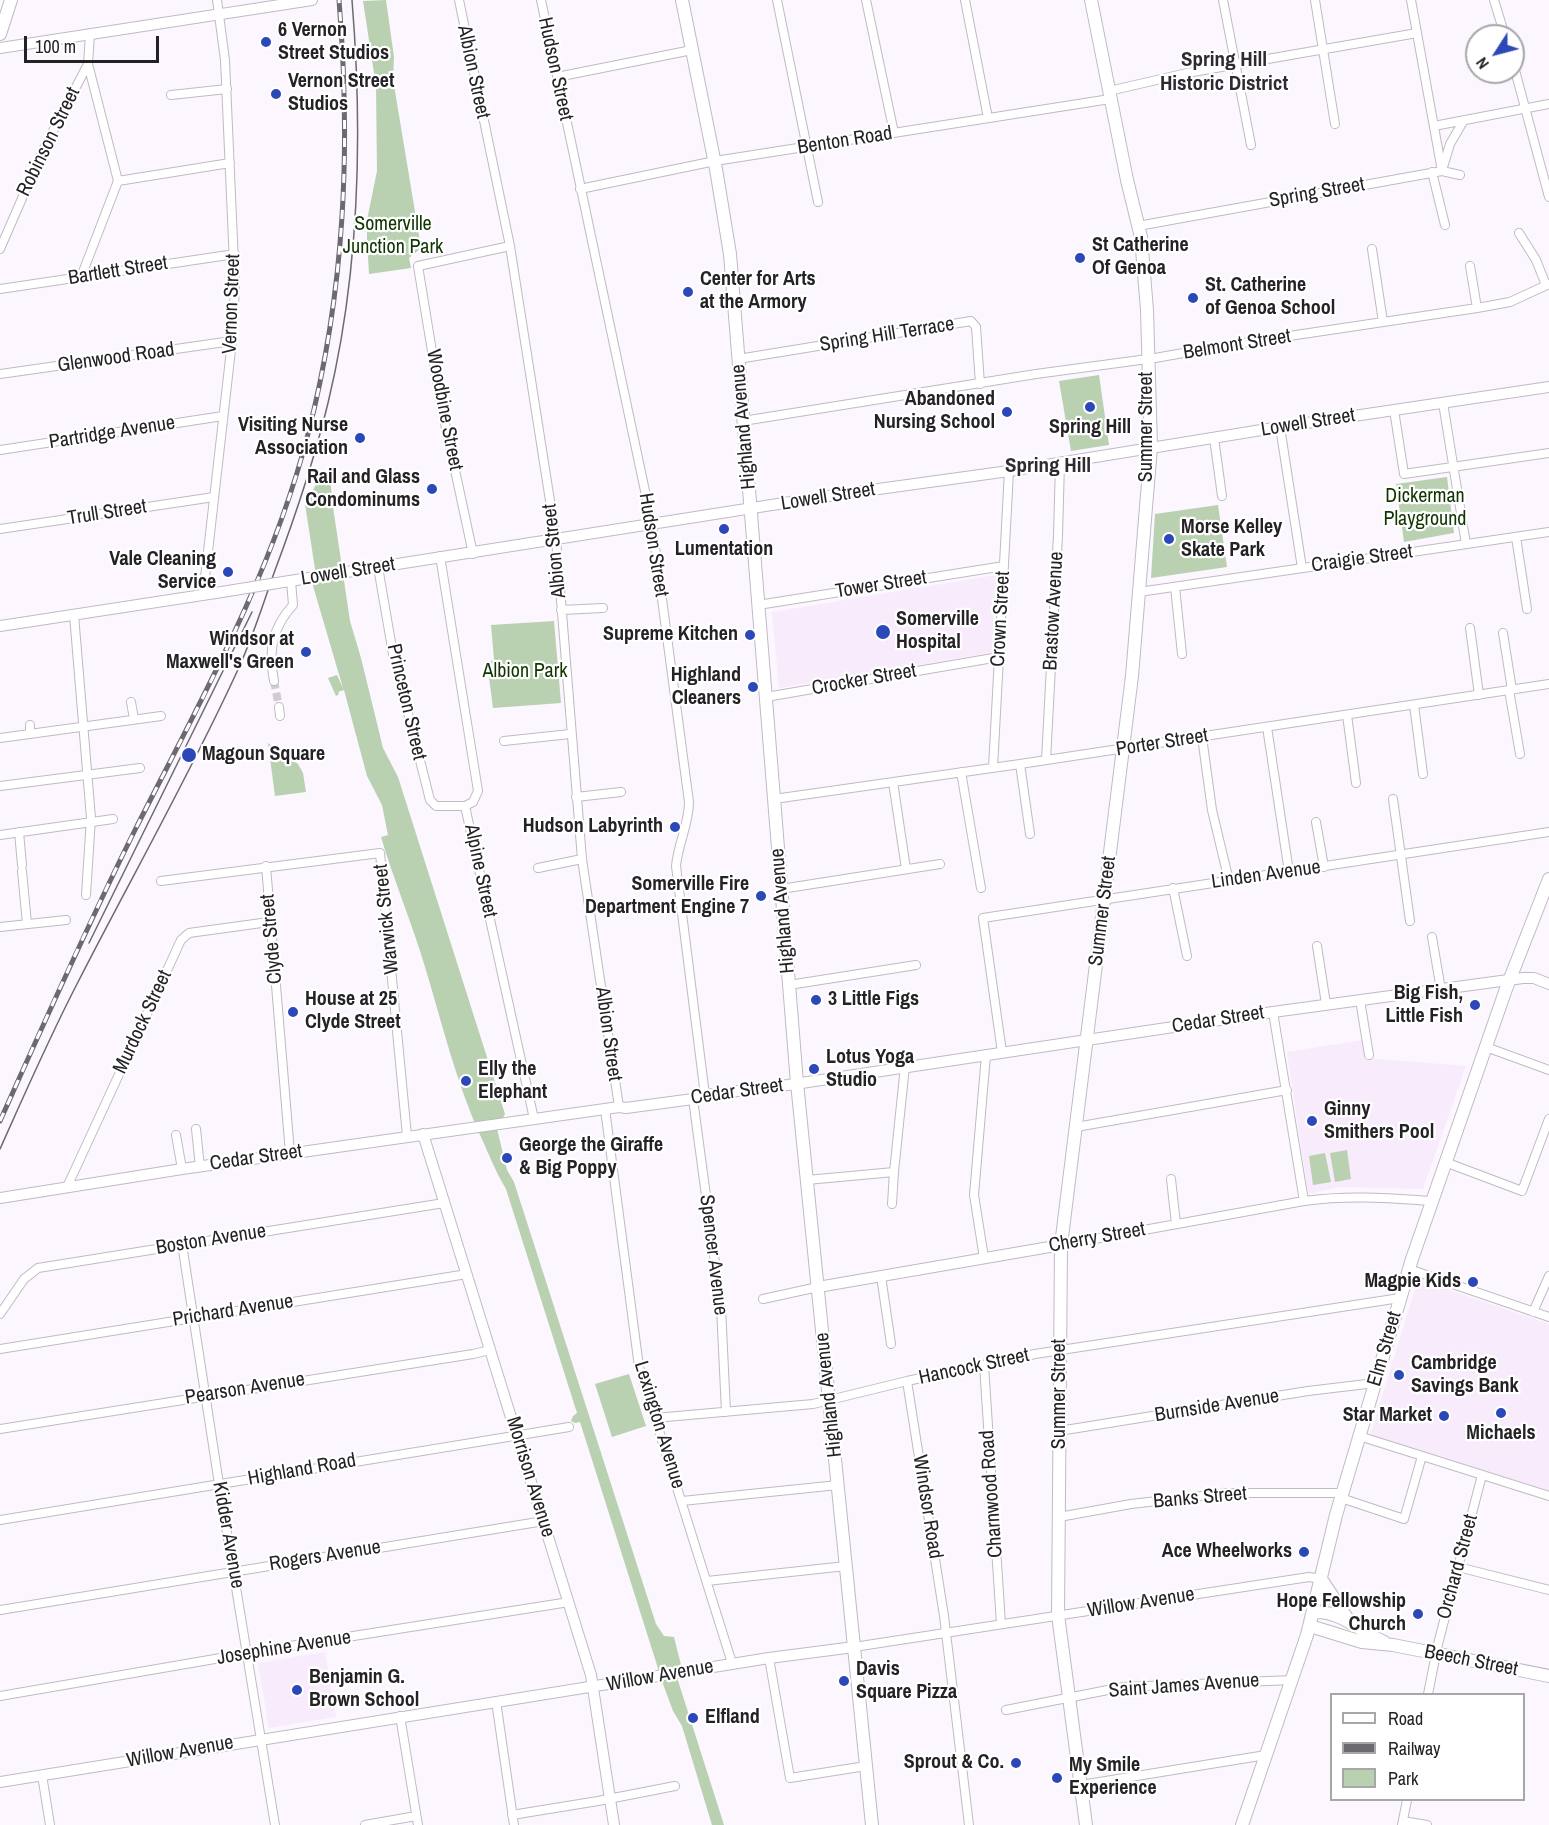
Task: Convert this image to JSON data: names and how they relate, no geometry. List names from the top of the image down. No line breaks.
{"streets":{"main road":["Highland Avenue","Summer Street","Elm Street","Beech Street"],"street":["Hudson Street","Albion Street","Benton Road","Robinson Street","Spring Street","Bartlett Street","Vernon Street","Spring Hill Terrace","Belmont Street","Glenwood Road","Woodbine Street","Lowell Street","Partridge Avenue","Trull Street","Craigie Street","Tower Street","Brastow Avenue","Crown Street","Crocker Street","Princeton Street","Porter Street","Alpine Street","Linden Avenue","Warwick Street","Clyde Street","Cedar Street","Murdock Street","Cherry Street","Boston Avenue","Spencer Avenue","Prichard Avenue","Hancock Street","Pearson Avenue","Burnside Avenue","Lexington Avenue","Highland Road","Morrison Avenue","Charnwood Road","Banks Street","Windsor Road","Kidder Avenue","Rogers Avenue","Orchard Street","Willow Avenue","Josephine Avenue","Saint James Avenue"]},"crossings":[["Hudson Street","Benton Road"],["Hudson Street","Lowell Street"],["Hudson Street","Cedar Street"],["Albion Street","Woodbine Street"],["Albion Street","Lowell Street"],["Albion Street","Cedar Street"],["Benton Road","Highland Avenue"],["Benton Road","Summer Street"],["Spring Street","Summer Street"],["Bartlett Street","Vernon Street"],["Vernon Street","Glenwood Road"],["Vernon Street","Lowell Street"],["Vernon Street","Partridge Avenue"],["Vernon Street","Trull Street"],["Spring Hill Terrace","Belmont Street"],["Spring Hill Terrace","Highland Avenue"],["Belmont Street","Highland Avenue"],["Belmont Street","Summer Street"],["Woodbine Street","Lowell Street"],["Lowell Street","Highland Avenue"],["Lowell Street","Summer Street"],["Lowell Street","Brastow Avenue"],["Lowell Street","Crown Street"],["Lowell Street","Princeton Street"],["Lowell Street","Alpine Street"],["Highland Avenue","Tower Street"],["Highland Avenue","Crocker Street"],["Highland Avenue","Porter Street"],["Highland Avenue","Cedar Street"],["Highland Avenue","Cherry Street"],["Highland Avenue","Hancock Street"],["Highland Avenue","Willow Avenue"],["Summer Street","Craigie Street"],["Summer Street","Porter Street"],["Summer Street","Linden Avenue"],["Summer Street","Cedar Street"],["Summer Street","Cherry Street"],["Summer Street","Hancock Street"],["Summer Street","Burnside Avenue"],["Summer Street","Banks Street"],["Summer Street","Willow Avenue"],["Summer Street","Saint James Avenue"],["Tower Street","Crown Street"],["Brastow Avenue","Porter Street"],["Crown Street","Crocker Street"],["Crown Street","Porter Street"],["Princeton Street","Alpine Street"],["Alpine Street","Cedar Street"],["Linden Avenue","Cedar Street"],["Warwick Street","Clyde Street"],["Warwick Street","Cedar Street"],["Clyde Street","Cedar Street"],["Clyde Street","Murdock Street"],["Cedar Street","Murdock Street"],["Cedar Street","Spencer Avenue"],["Cedar Street","Elm Street"],["Cedar Street","Lexington Avenue"],["Cedar Street","Morrison Avenue"],["Cherry Street","Elm Street"],["Boston Avenue","Morrison Avenue"],["Boston Avenue","Kidder Avenue"],["Spencer Avenue","Hancock Street"],["Prichard Avenue","Morrison Avenue"],["Prichard Avenue","Kidder Avenue"],["Elm Street","Hancock Street"],["Elm Street","Burnside Avenue"],["Elm Street","Banks Street"],["Elm Street","Willow Avenue"],["Elm Street","Beech Street"],["Elm Street","Saint James Avenue"],["Hancock Street","Lexington Avenue"],["Hancock Street","Charnwood Road"],["Hancock Street","Windsor Road"],["Pearson Avenue","Morrison Avenue"],["Pearson Avenue","Kidder Avenue"],["Lexington Avenue","Willow Avenue"],["Highland Road","Morrison Avenue"],["Highland Road","Kidder Avenue"],["Morrison Avenue","Rogers Avenue"],["Morrison Avenue","Willow Avenue"],["Morrison Avenue","Josephine Avenue"],["Charnwood Road","Willow Avenue"],["Windsor Road","Willow Avenue"],["Kidder Avenue","Rogers Avenue"],["Kidder Avenue","Willow Avenue"],["Kidder Avenue","Josephine Avenue"],["Orchard Street","Beech Street"]],"districts":["Spring Hill Historic District","Spring Hill"],"parks":["Somerville Junction Park","Dickerman Playground","Albion Park"],"places":["6 Vernon Street Studios","Vernon Street Studios","St Catherine Of Genoa","Center for Arts at the Armory","St. Catherine of Genoa School","Spring Hill","Abandoned Nursing School","Visiting Nurse Association","Rail and Glass Condominums","Lumentation","Morse Kelley Skate Park","Vale Cleaning Service","Somerville Hospital","Supreme Kitchen","Windsor at Maxwell's Green","Highland Cleaners","Magoun Square","Hudson Labyrinth","Somerville Fire Department Engine 7","3 Little Figs","Big Fish, Little Fish","House at 25 Clyde Street","Lotus Yoga Studio","Elly the Elephant","Ginny Smithers Pool","George the Giraffe & Big Poppy","Magpie Kids","Cambridge Savings Bank","Michaels","Star Market","Ace Wheelworks","Hope Fellowship Church","Davis Square Pizza","Benjamin G. Brown School","Elfland","Sprout & Co.","My Smile Experience"],"legend":["Road","Railway","Park"],"scale_bar":"100 m","north":"bottom left"}
